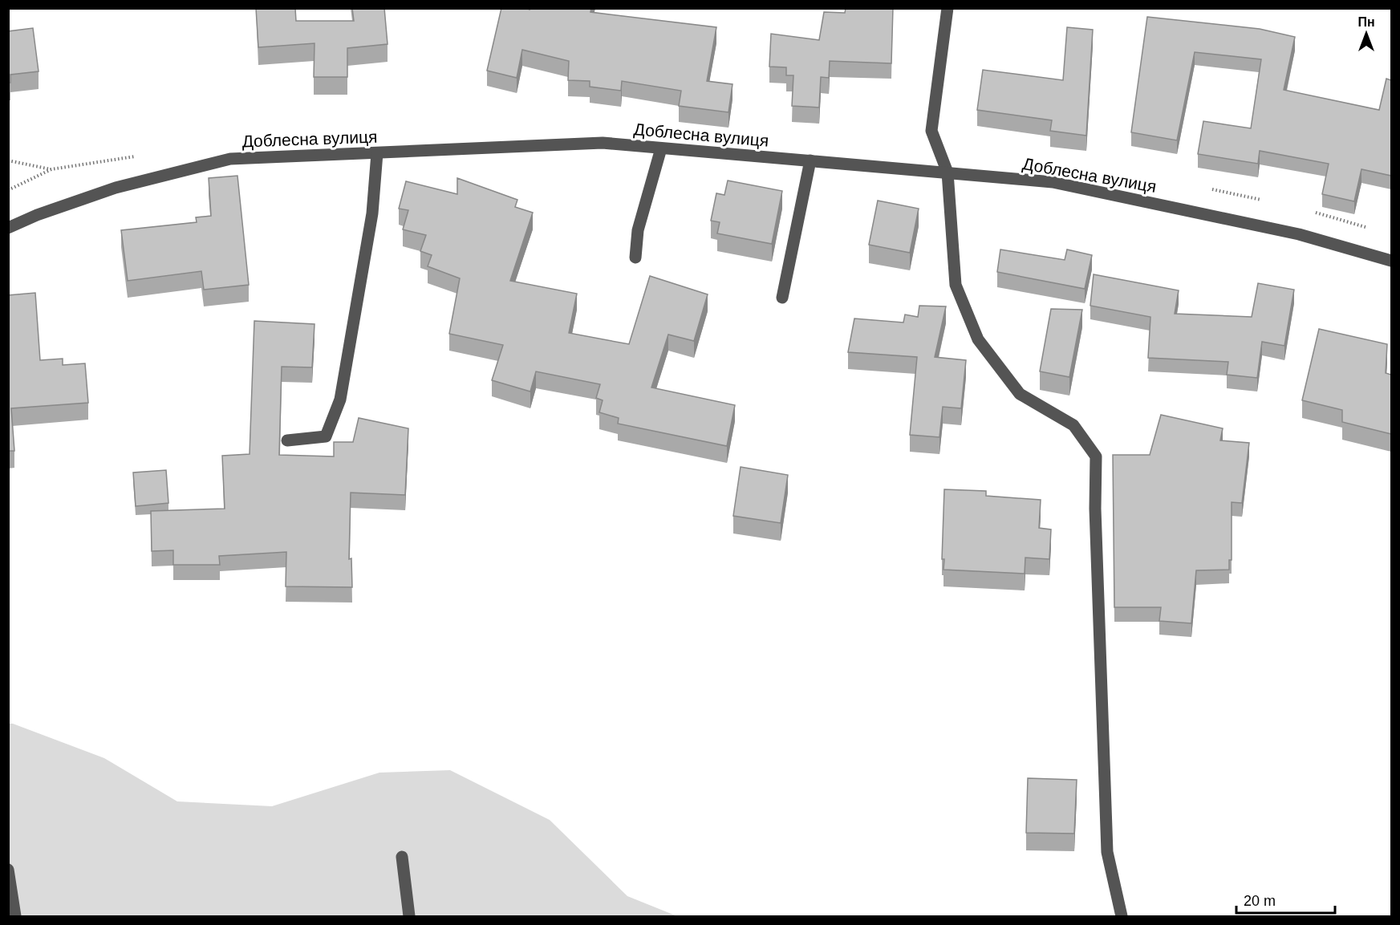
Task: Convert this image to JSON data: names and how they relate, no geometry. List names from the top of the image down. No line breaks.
{"streets":{"street":["Доблесна вулиця"]},"scale_bar":"20 m","north":"top"}
